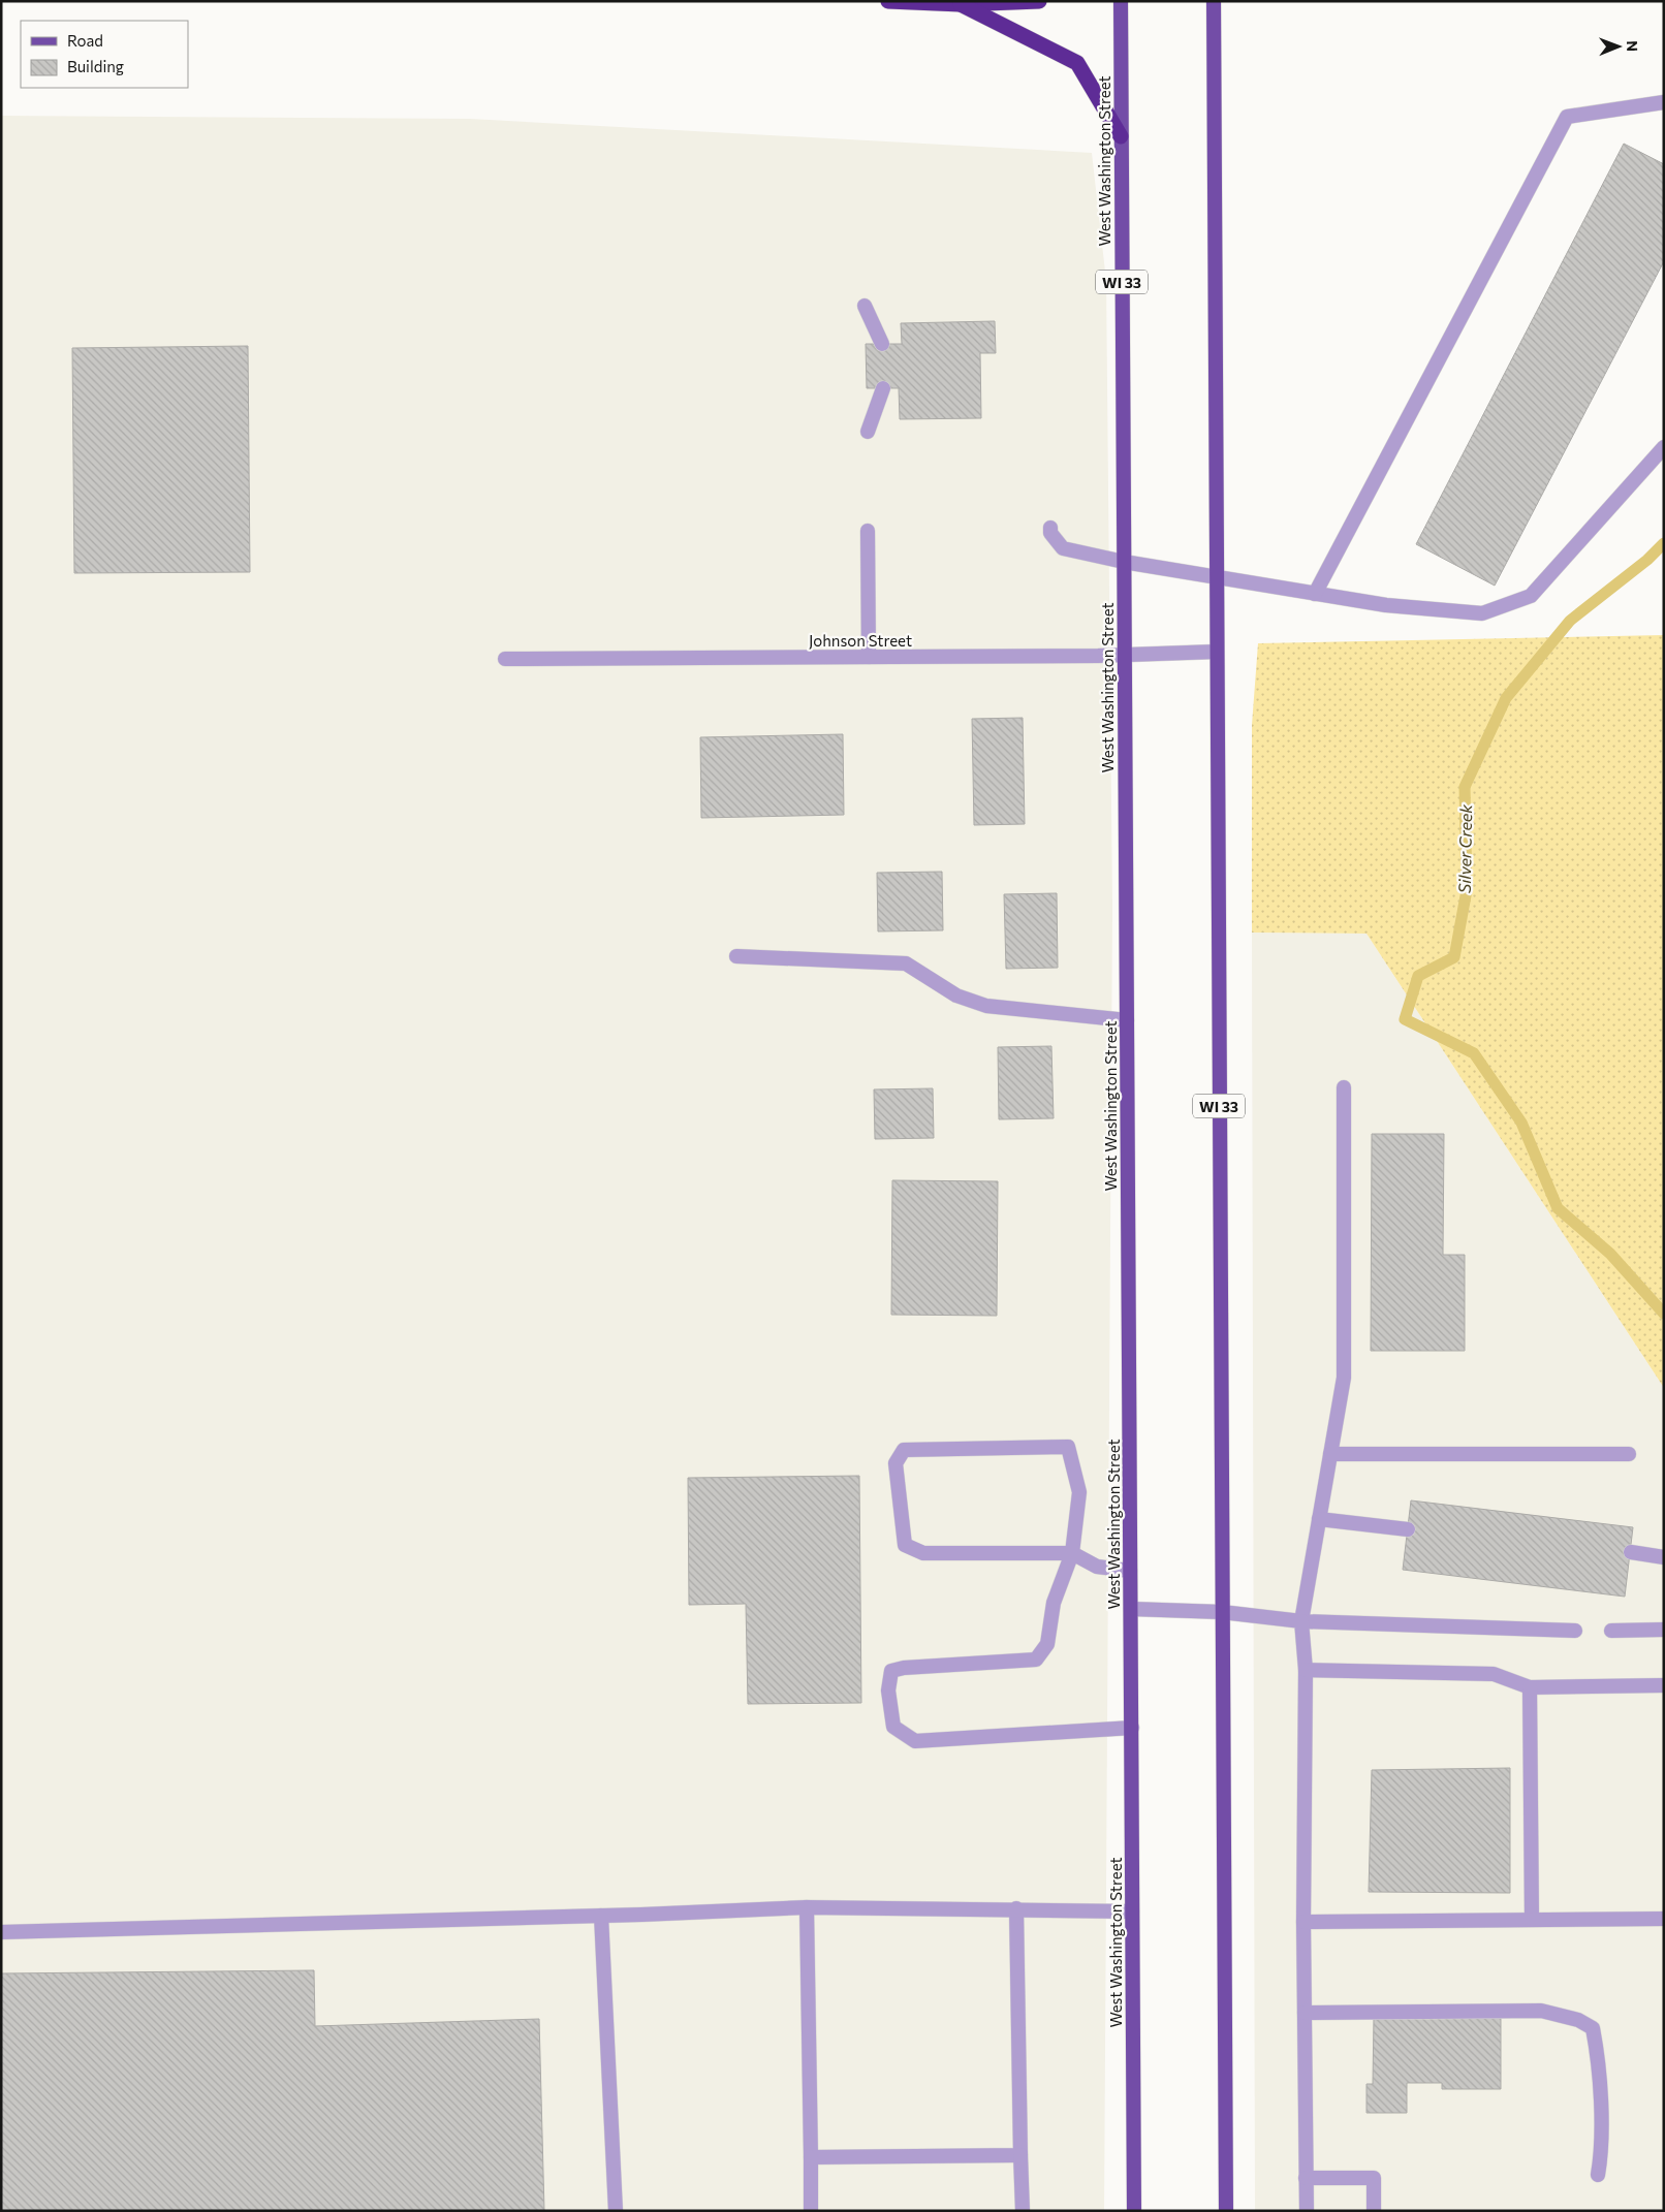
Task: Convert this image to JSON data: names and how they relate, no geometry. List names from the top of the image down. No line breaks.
{"streets":{"main road":["West Washington Street","WI 33"],"street":["Johnson Street"]},"crossings":[["West Washington Street","Johnson Street"],["WI 33","Johnson Street"]],"water":["Silver Creek"],"legend":["Road","Building"],"north":"right"}
